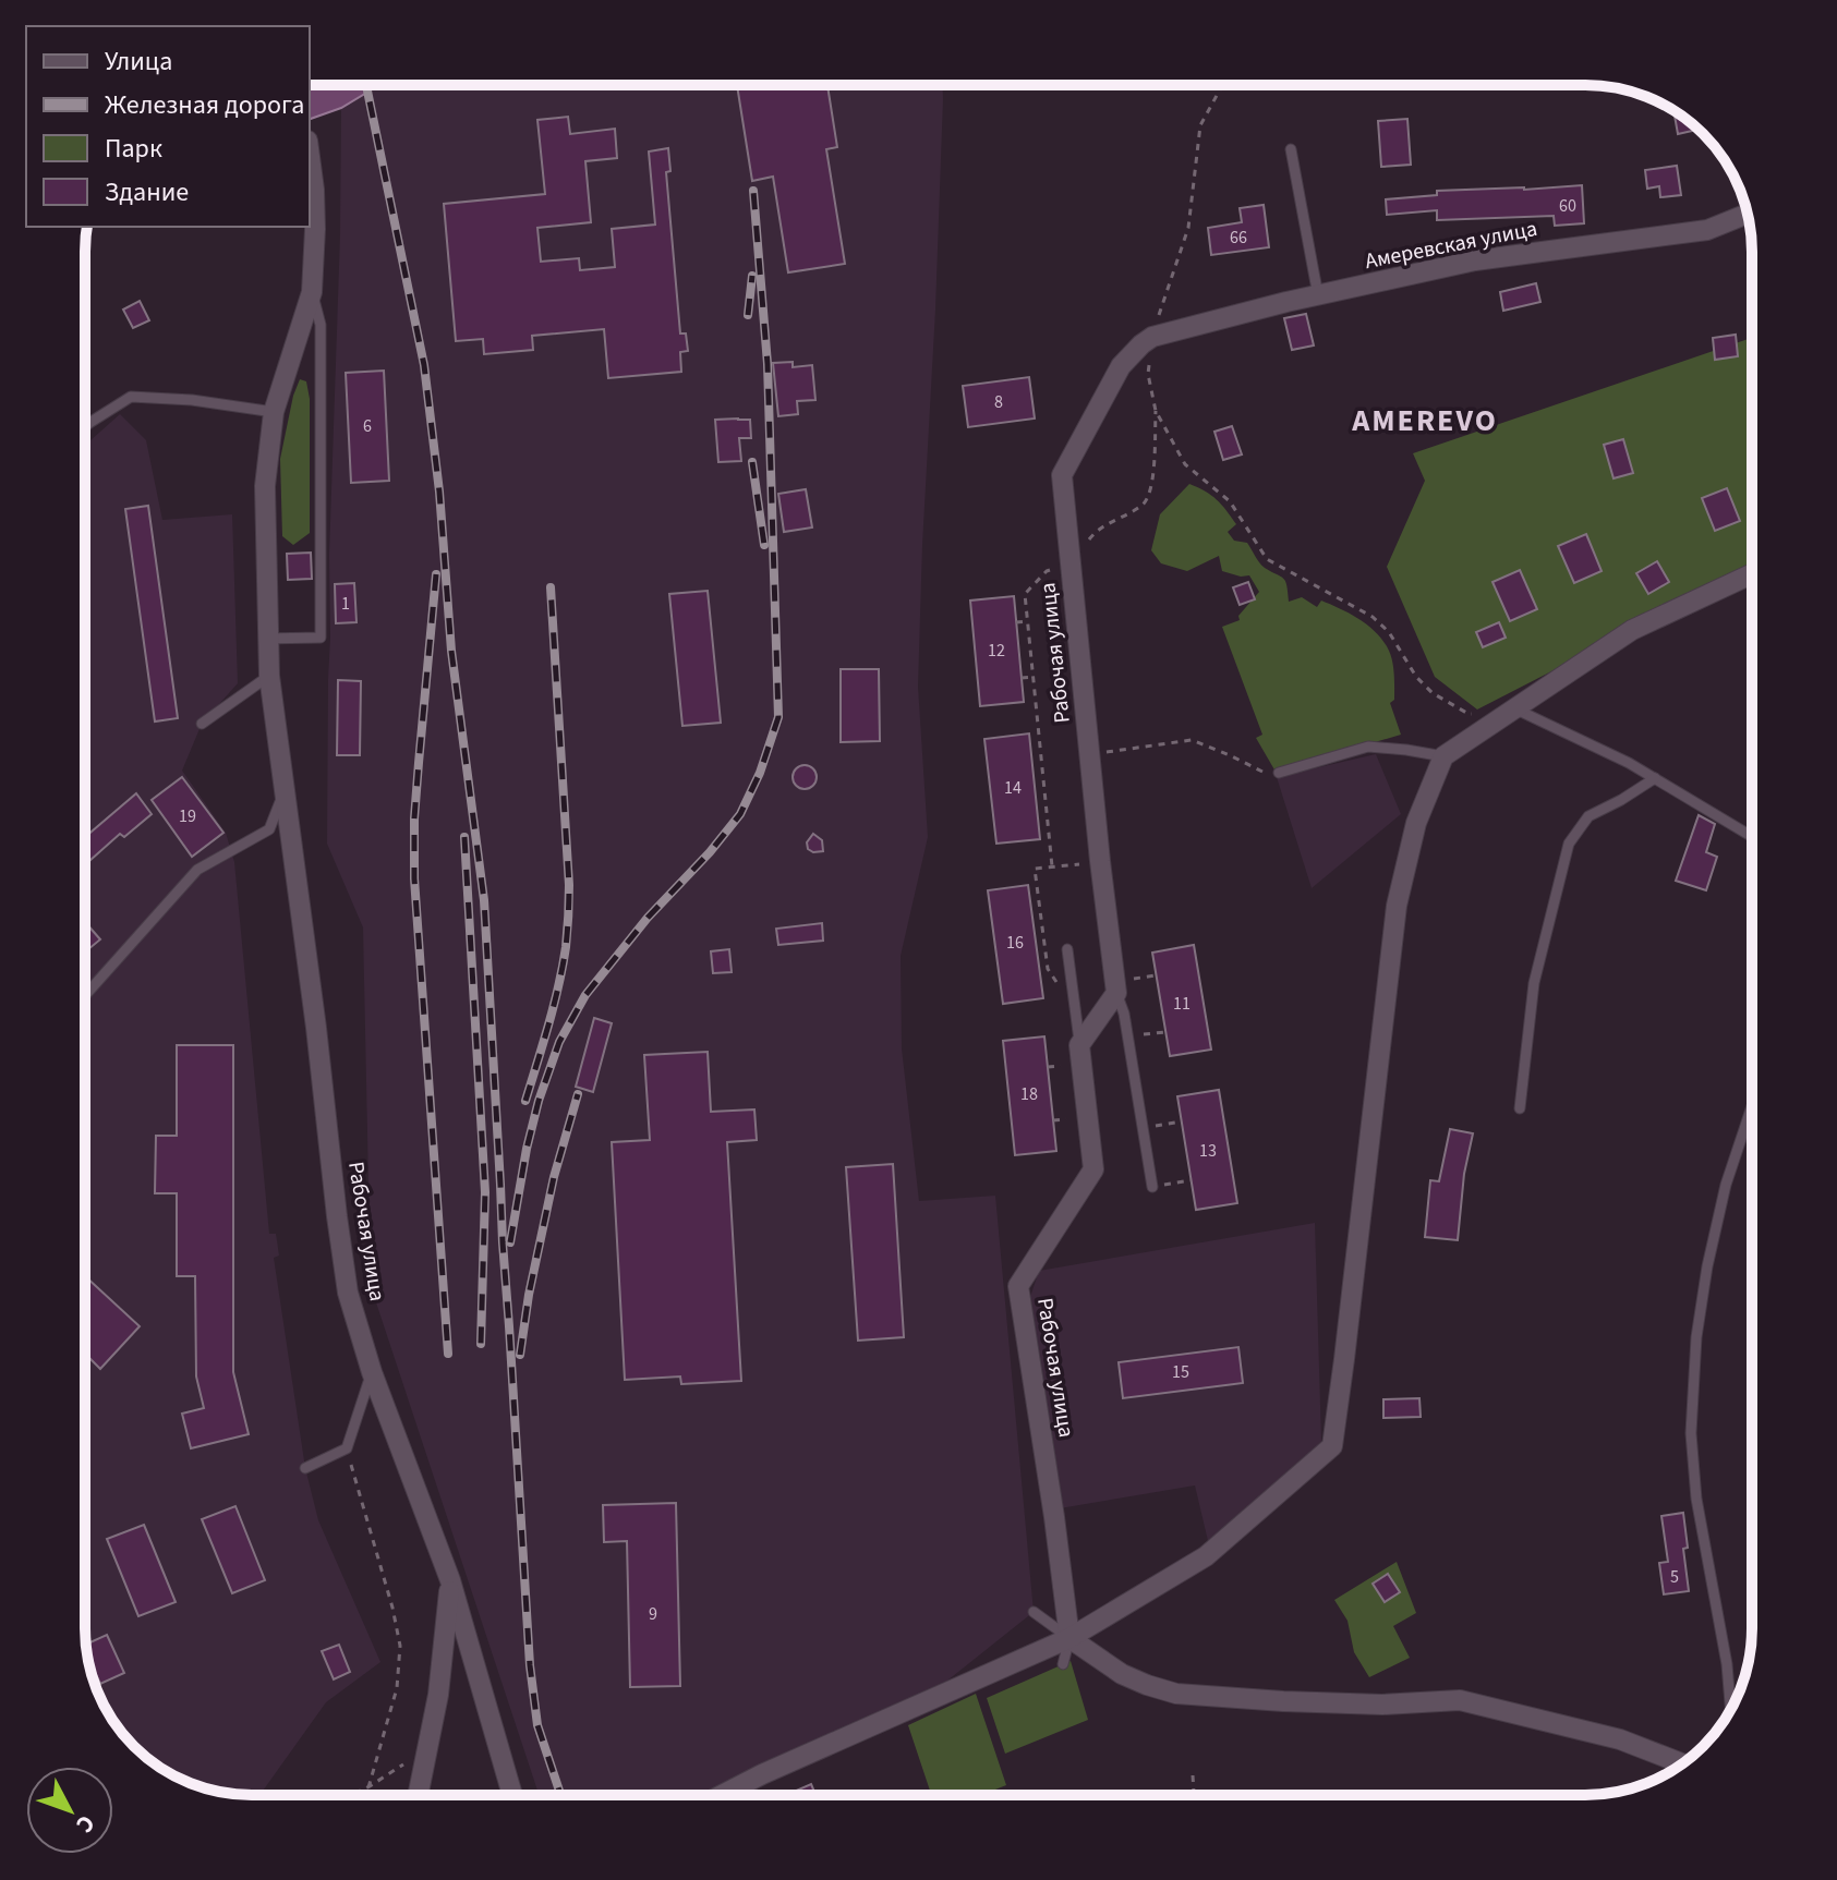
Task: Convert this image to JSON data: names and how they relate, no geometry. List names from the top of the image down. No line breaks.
{"streets":{"street":["Амеревская улица","Рабочая улица"]},"crossings":[["Амеревская улица","Рабочая улица"]],"districts":["AMEREVO"],"house_numbers":["60","66","8","6","1","12","14","19","16","11","18","13","15","5","9"],"legend":["Улица","Железная дорога","Парк","Здание"],"north":"bottom right"}
